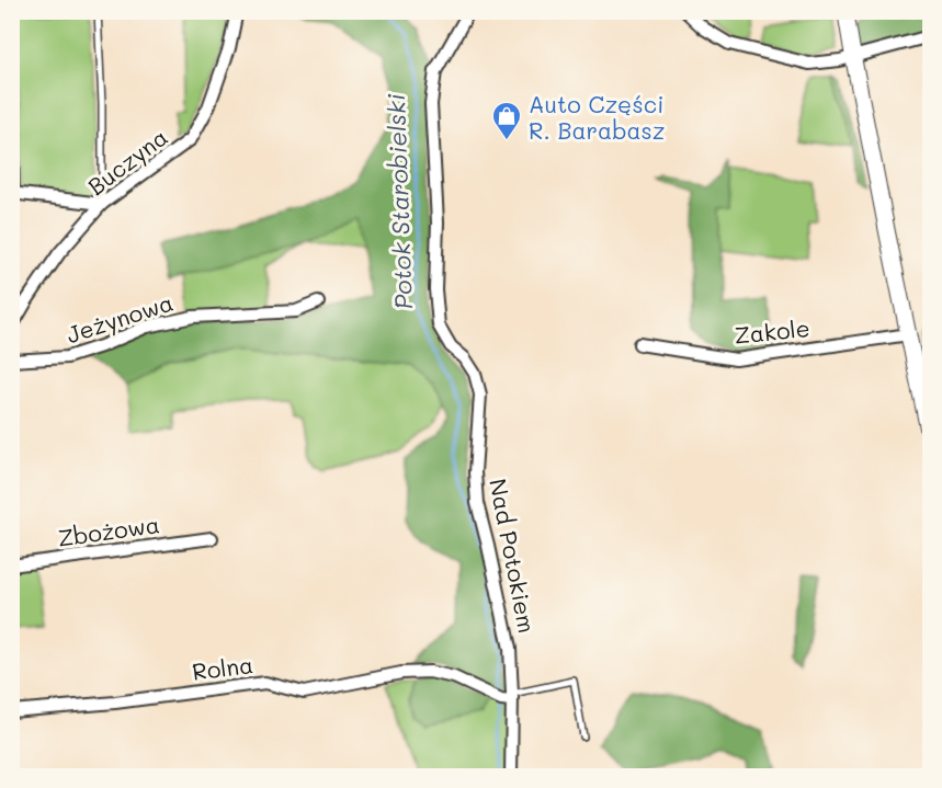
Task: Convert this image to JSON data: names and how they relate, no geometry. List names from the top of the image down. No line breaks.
{"streets":{"street":["Buczyna","Jeżynowa","Zakole","Zbożowa","Nad Potokiem","Rolna"]},"crossings":[["Nad Potokiem","Rolna"]],"water":["Potok Starobielski"],"places":{"shop":["Auto Części R. Barabasz"]}}
